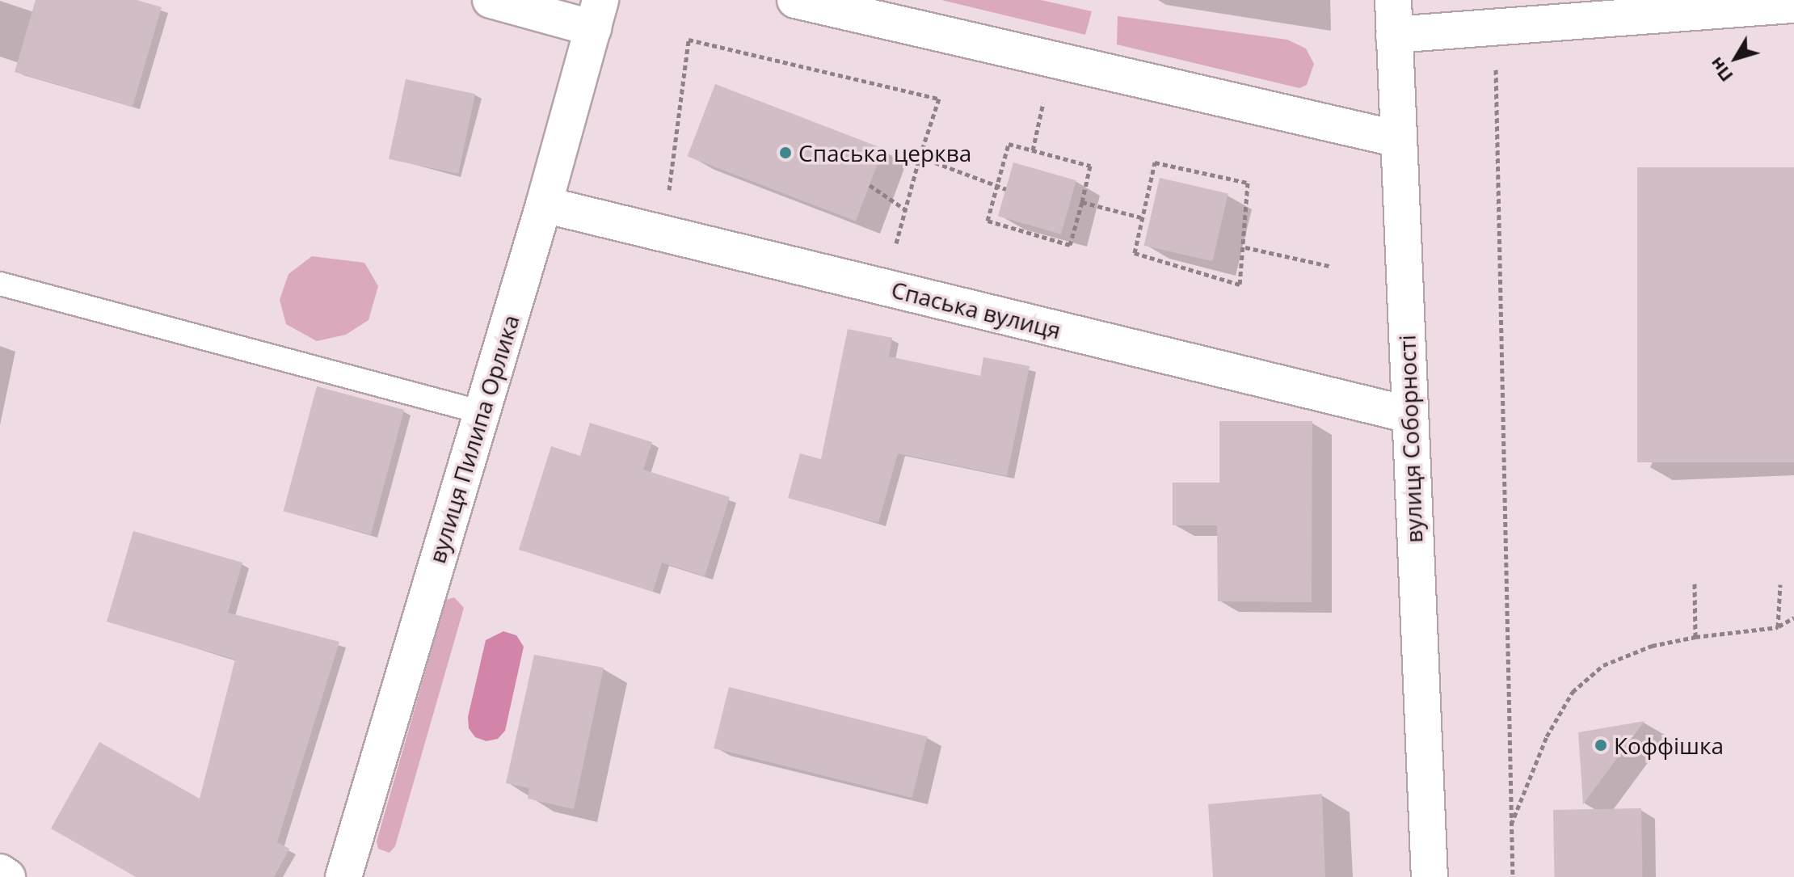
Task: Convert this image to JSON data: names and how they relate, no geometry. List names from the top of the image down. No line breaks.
{"streets":{"street":["Спаська вулиця","вулиця Пилипа Орлика","вулиця Соборності"]},"crossings":[["Спаська вулиця","вулиця Пилипа Орлика"],["Спаська вулиця","вулиця Соборності"]],"places":["Спаська церква","Коффішка"],"north":"bottom left"}
